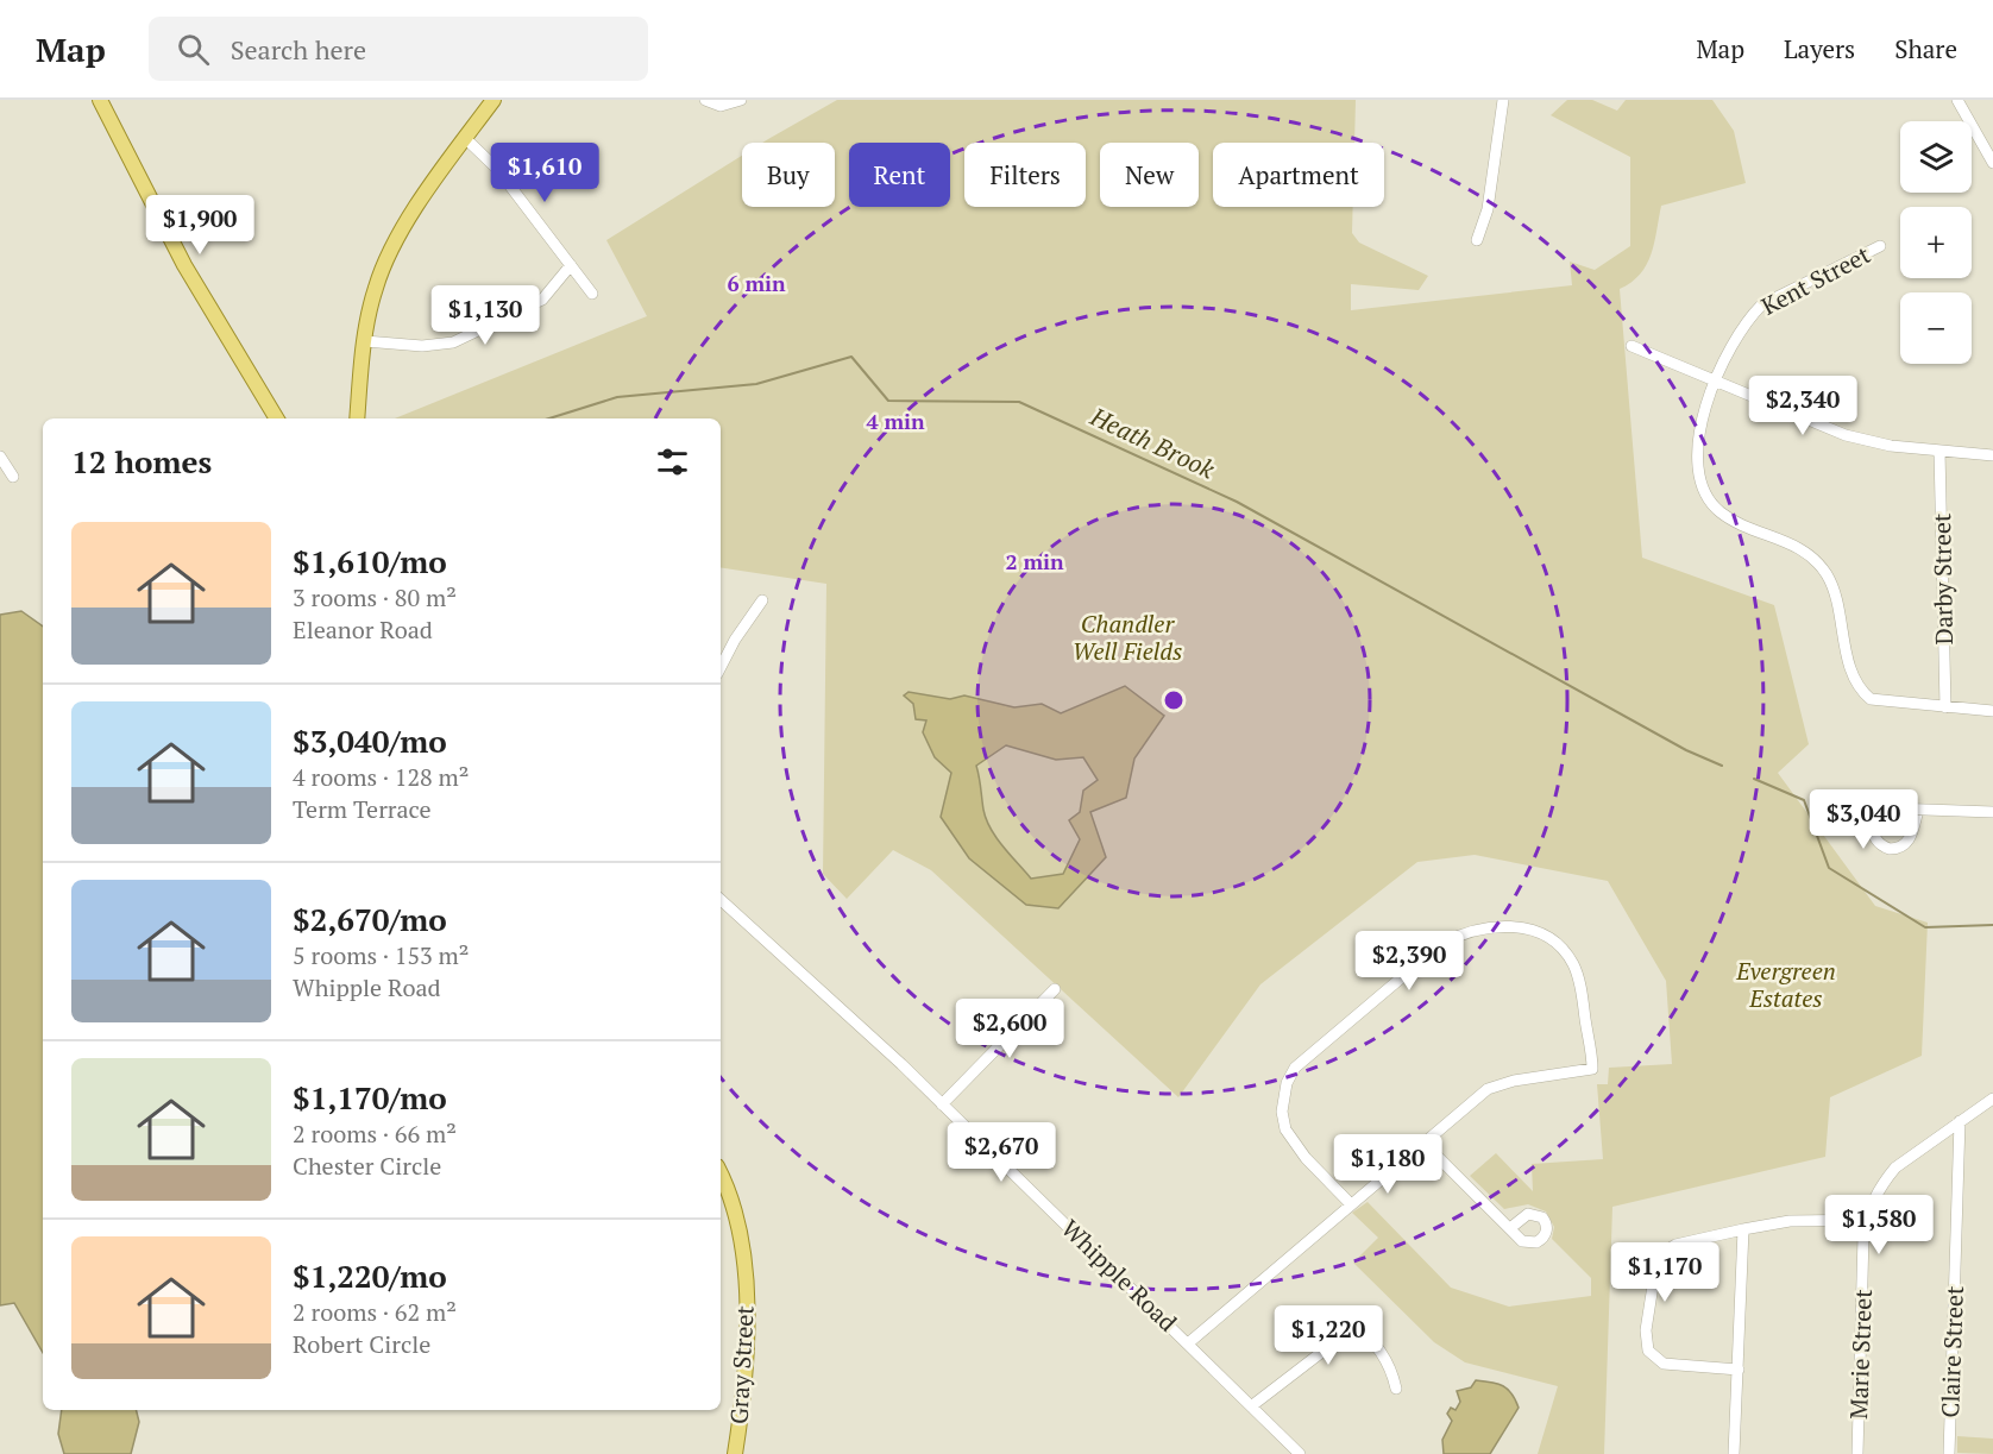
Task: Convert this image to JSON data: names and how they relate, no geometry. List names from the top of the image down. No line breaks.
{"streets":{"main road":["Gray Street"],"street":["Kent Street","Darby Street","Whipple Road","Claire Street","Marie Street"]},"crossings":[["Kent Street","Darby Street"],["Claire Street","Marie Street"]],"water":["Heath Brook"],"parks":["Chandler Well Fields","Evergreen Estates"],"page":{"header":"Map","search":"Search here","nav":["Map","Layers","Share"],"map_buttons":["+","−"],"price":["$1,610","$1,900","$1,130","$2,340","$3,040","$2,390","$2,600","$2,670","$1,180","$1,580","$1,170","$1,220"],"chip":["Buy","Rent","Filters","New","Apartment"],"heading":"12 homes","list":[{"name":"$1,610/mo","note":"3 rooms · 80 m² · Eleanor Road"},{"name":"$3,040/mo","note":"4 rooms · 128 m² · Term Terrace"},{"name":"$2,670/mo","note":"5 rooms · 153 m² · Whipple Road"},{"name":"$1,170/mo","note":"2 rooms · 66 m² · Chester Circle"},{"name":"$1,220/mo","note":"2 rooms · 62 m² · Robert Circle"}]},"rings":["6 min","4 min","2 min"]}
